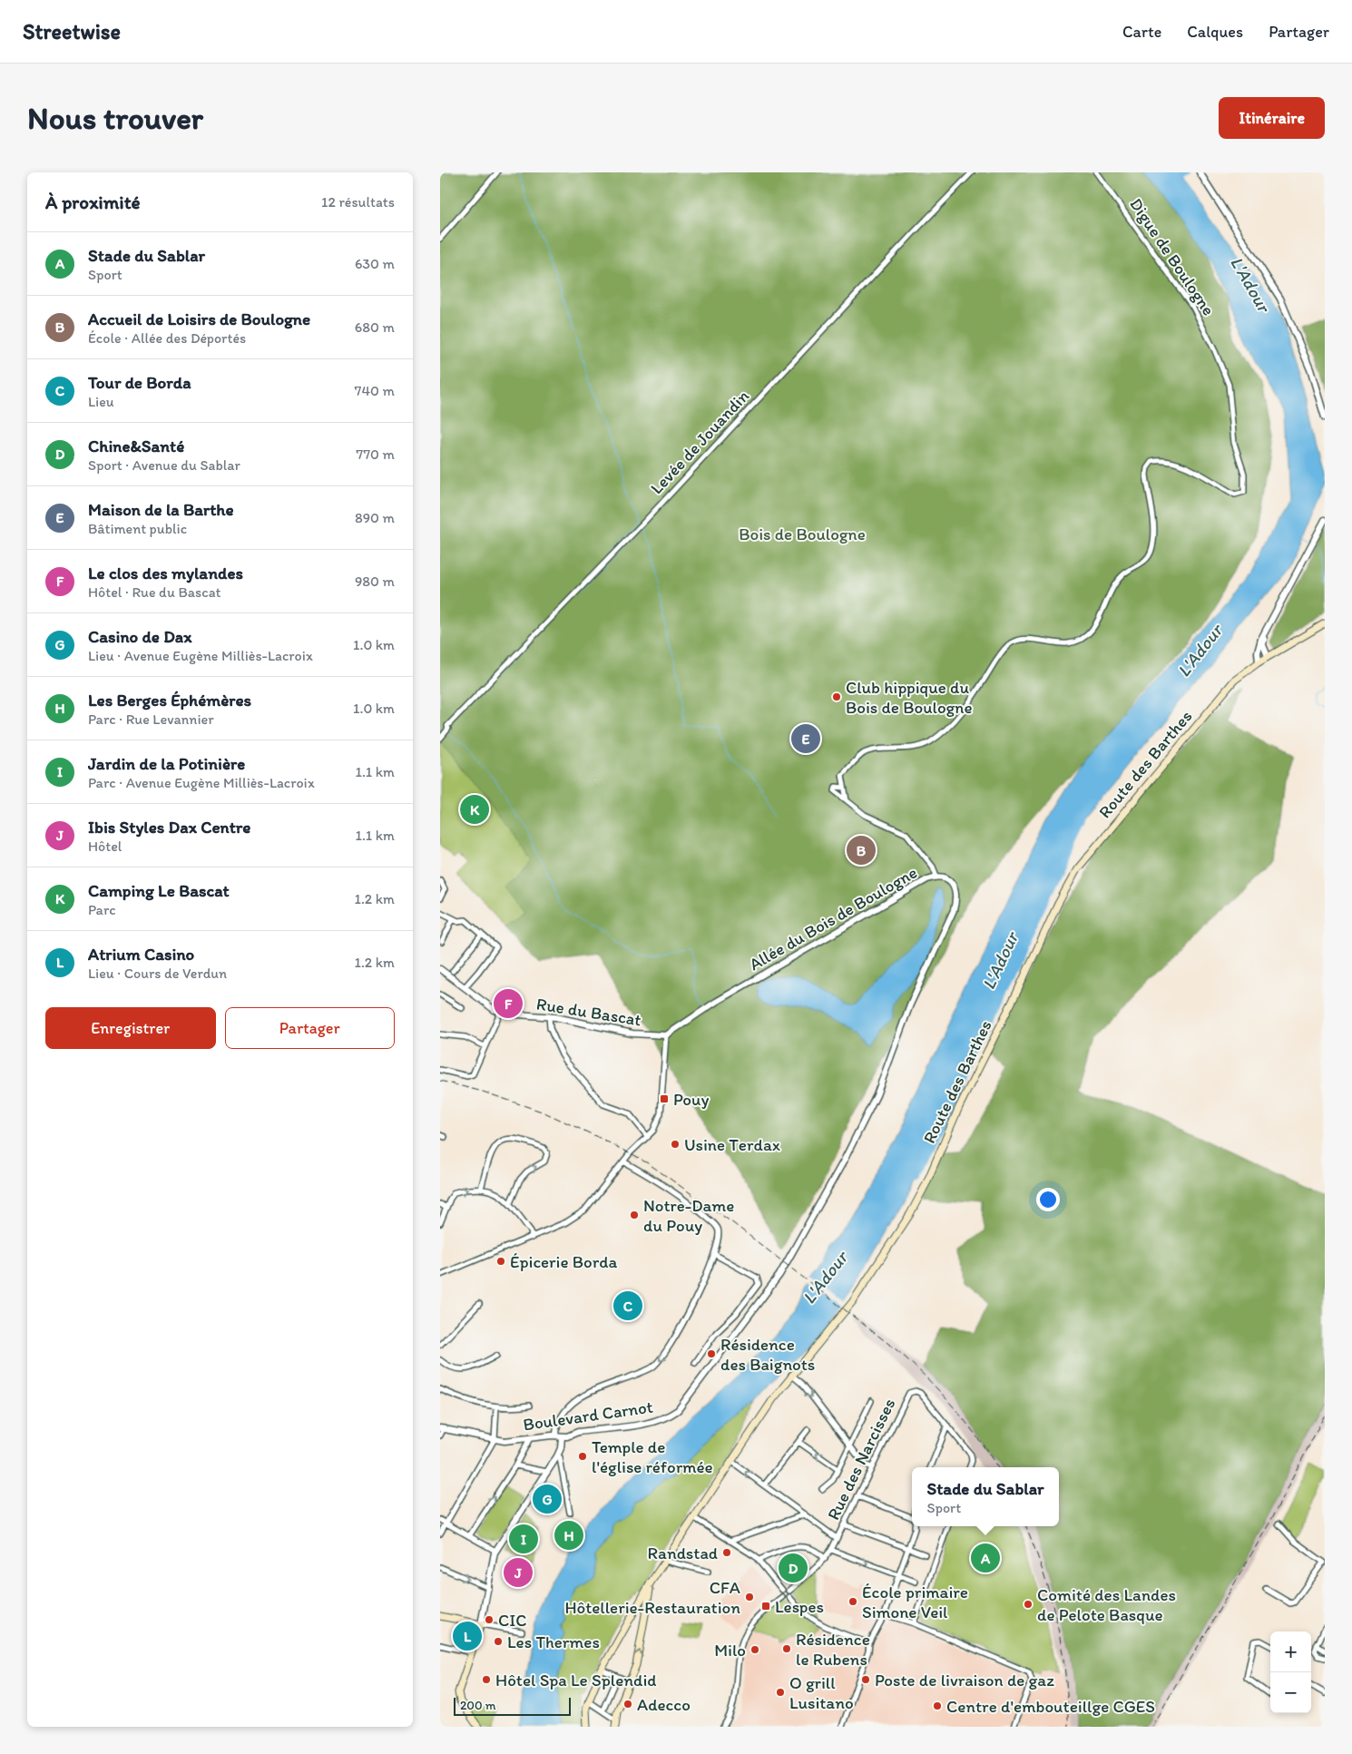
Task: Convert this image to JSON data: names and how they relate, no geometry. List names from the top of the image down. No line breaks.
{"streets":{"main road":["Route des Barthes"],"street":["Digue de Boulogne","Levée de Jouandin","Allée du Bois de Boulogne","Rue du Bascat","Boulevard Carnot","Rue des Narcisses"]},"crossings":[["Allée du Bois de Boulogne","Rue du Bascat"],["Allée du Bois de Boulogne","Boulevard Carnot"]],"water":["L'Adour"],"parks":["Bois de Boulogne"],"places":{"other":["Club hippique du Bois de Boulogne","Usine Terdax","Notre-Dame du Pouy","Épicerie Borda","Résidence des Baignots","Temple de l'église réformée","Randstad","CFA Hôtellerie-Restauration","École primaire Simone Veil","Comité des Landes de Pelote Basque","CIC","Les Thermes","Résidence le Rubens","Milo","Hôtel Spa Le Splendid","Poste de livraison de gaz","O grill Lusitano","Adecco","Centre d'embouteillge CGES"],"transit":["Pouy","Lespes"]},"scale_bar":"200 m","page":{"header":"Streetwise","nav":["Carte","Calques","Partager"],"buttons":["Itinéraire",["Enregistrer","Partager"]],"title":"Nous trouver","heading":["À proximité","12 résultats"],"list":[{"mark":"A","name":"Stade du Sablar","note":"Sport","value":"630 m"},{"mark":"B","name":"Accueil de Loisirs de Boulogne","note":"École · Allée des Déportés","value":"680 m"},{"mark":"C","name":"Tour de Borda","note":"Lieu","value":"740 m"},{"mark":"D","name":"Chine&Santé","note":"Sport · Avenue du Sablar","value":"770 m"},{"mark":"E","name":"Maison de la Barthe","note":"Bâtiment public","value":"890 m"},{"mark":"F","name":"Le clos des mylandes","note":"Hôtel · Rue du Bascat","value":"980 m"},{"mark":"G","name":"Casino de Dax","note":"Lieu · Avenue Eugène Milliès-Lacroix","value":"1.0 km"},{"mark":"H","name":"Les Berges Éphémères","note":"Parc · Rue Levannier","value":"1.0 km"},{"mark":"I","name":"Jardin de la Potinière","note":"Parc · Avenue Eugène Milliès-Lacroix","value":"1.1 km"},{"mark":"J","name":"Ibis Styles Dax Centre","note":"Hôtel","value":"1.1 km"},{"mark":"K","name":"Camping Le Bascat","note":"Parc","value":"1.2 km"},{"mark":"L","name":"Atrium Casino","note":"Lieu · Cours de Verdun","value":"1.2 km"}],"pins":["E","K","B","F","C","G","H","I","A","D","J","L"],"popup":["Stade du Sablar","Sport"],"map_buttons":["+","−"],"scale":"200 m"}}
